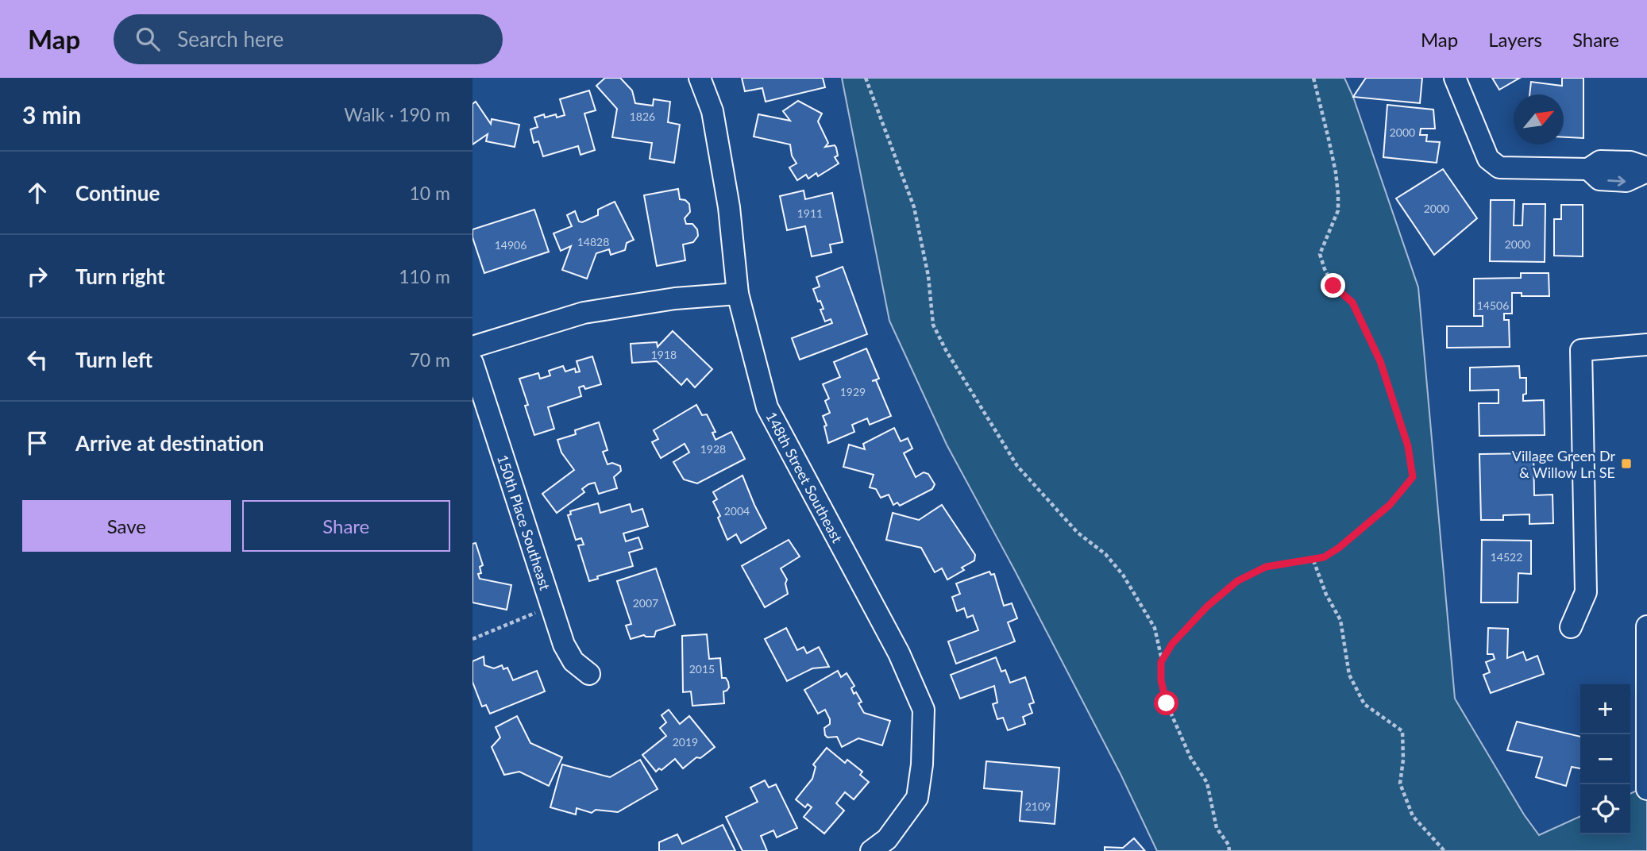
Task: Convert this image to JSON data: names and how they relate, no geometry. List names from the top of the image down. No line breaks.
{"streets":{"street":["148th Street Southeast","150th Place Southeast"]},"places":{"transit":["Village Green Dr & Willow Ln SE"]},"house_numbers":["1826","2000","2000","1911","14828","2000","14906","14506","1918","1929","1928","2004","14522","2007","2015","2019","2109"],"north":"top right","page":{"header":"Map","search":"Search here","nav":["Map","Layers","Share"],"heading":["3 min","Walk · 190 m"],"list":[["Continue","10 m"],["Turn right","110 m"],["Turn left","70 m"],"Arrive at destination"],"buttons":["Save","Share"],"map_buttons":["+","−"]}}
